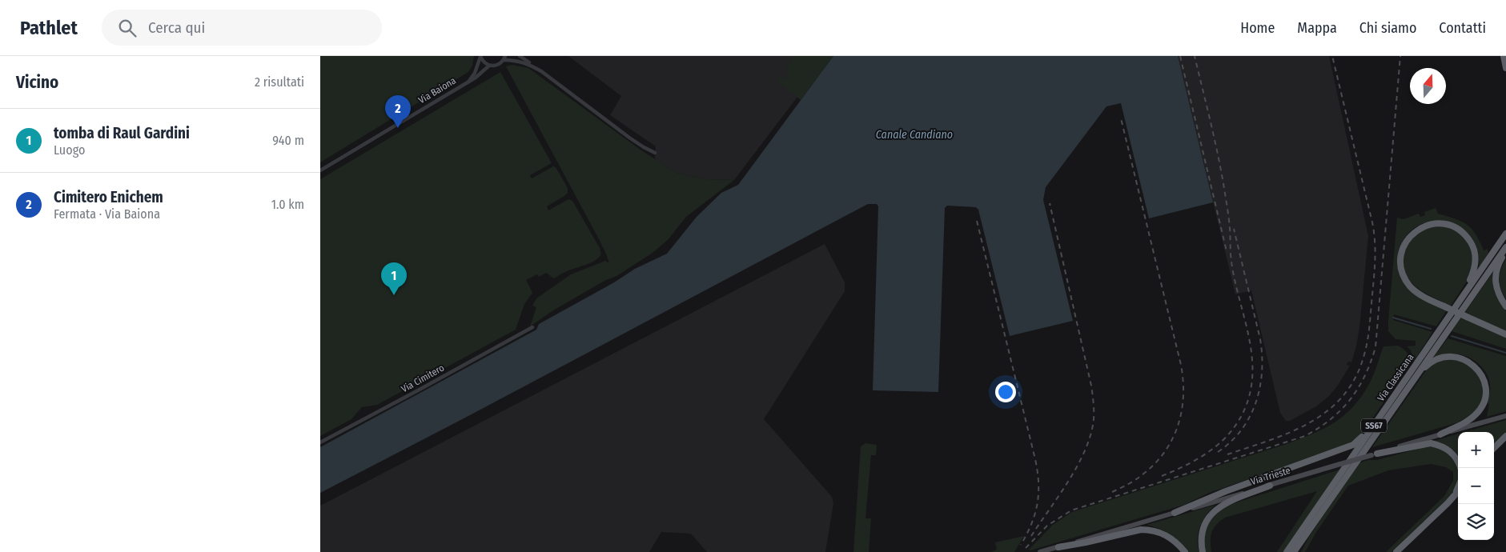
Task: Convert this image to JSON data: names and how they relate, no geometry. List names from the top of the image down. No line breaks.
{"streets":{"highway":["Via Classicana","SS67"],"main road":["Via Trieste"],"street":["Via Baiona","Via Cimitero"]},"crossings":[["Via Classicana","SS67"]],"water":["Canale Candiano"],"north":"top","page":{"header":"Pathlet","search":"Cerca qui","nav":["Home","Mappa","Chi siamo","Contatti"],"heading":["Vicino","2 risultati"],"pins":["2","1"],"list":[{"mark":"1","name":"tomba di Raul Gardini","note":"Luogo","value":"940 m"},{"mark":"2","name":"Cimitero Enichem","note":"Fermata · Via Baiona","value":"1.0 km"}],"map_buttons":["+","−"]}}
